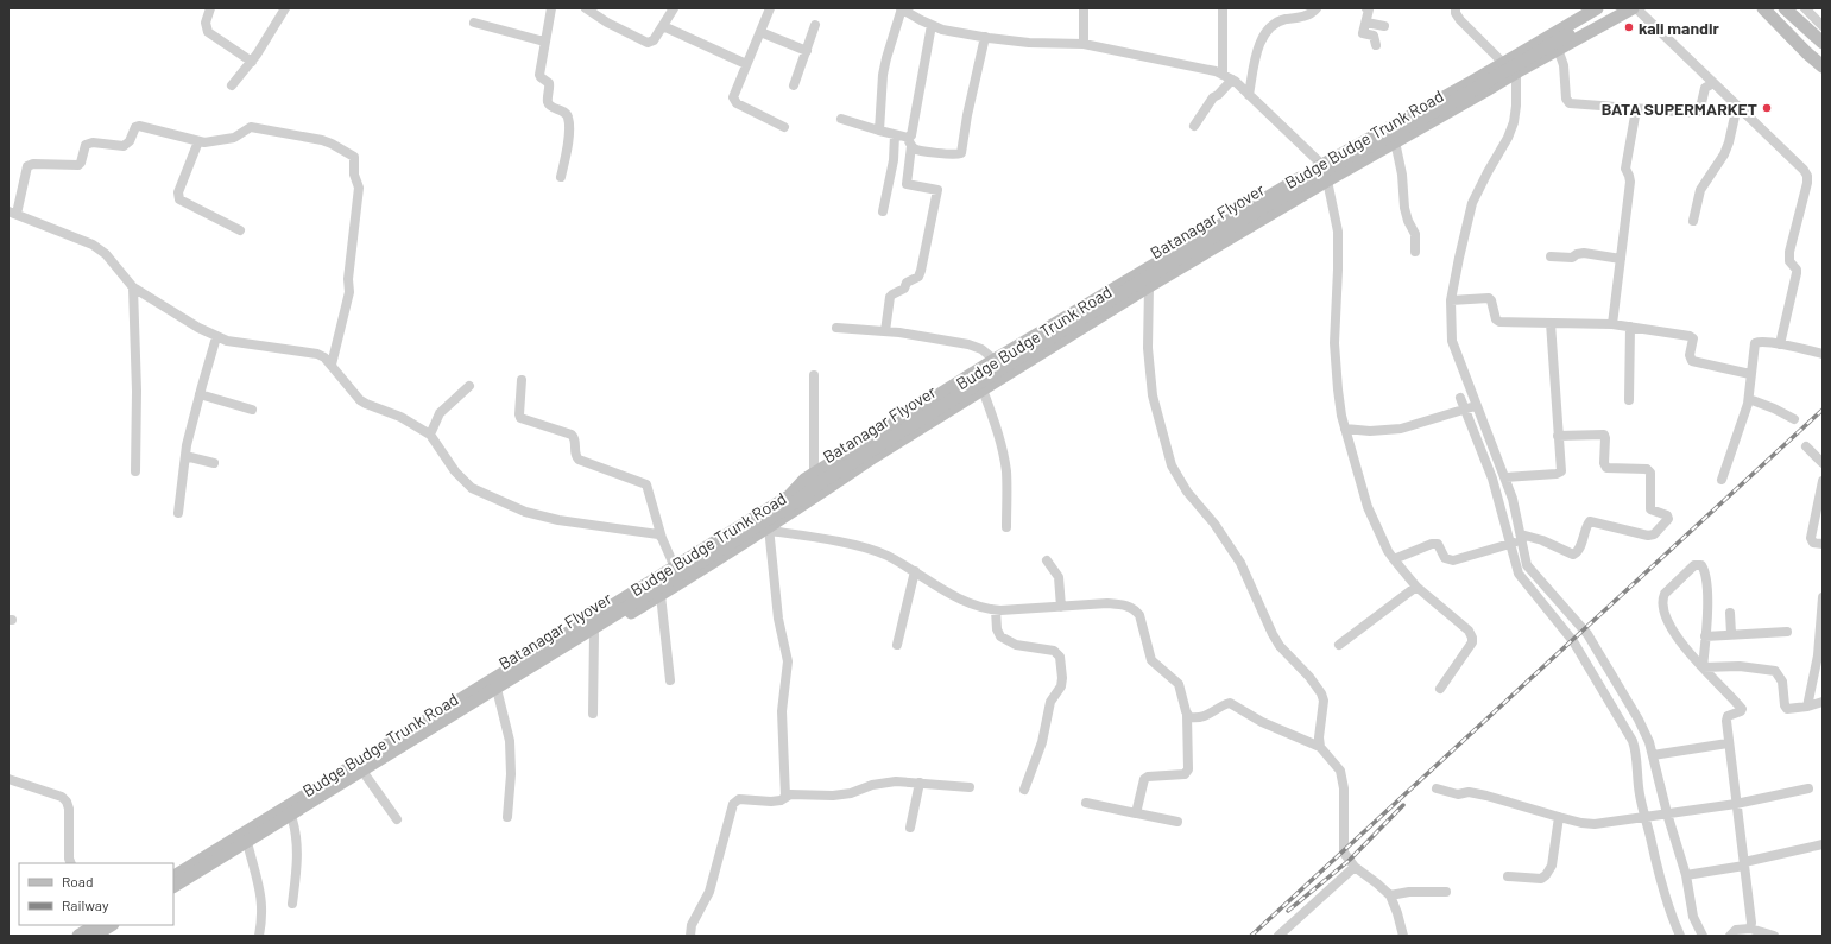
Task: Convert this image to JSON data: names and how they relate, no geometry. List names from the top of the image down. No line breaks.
{"streets":{"street":["Budge Budge Trunk Road","Batanagar Flyover"]},"places":["kali mandir","BATA SUPERMARKET"],"legend":["Road","Railway"]}
